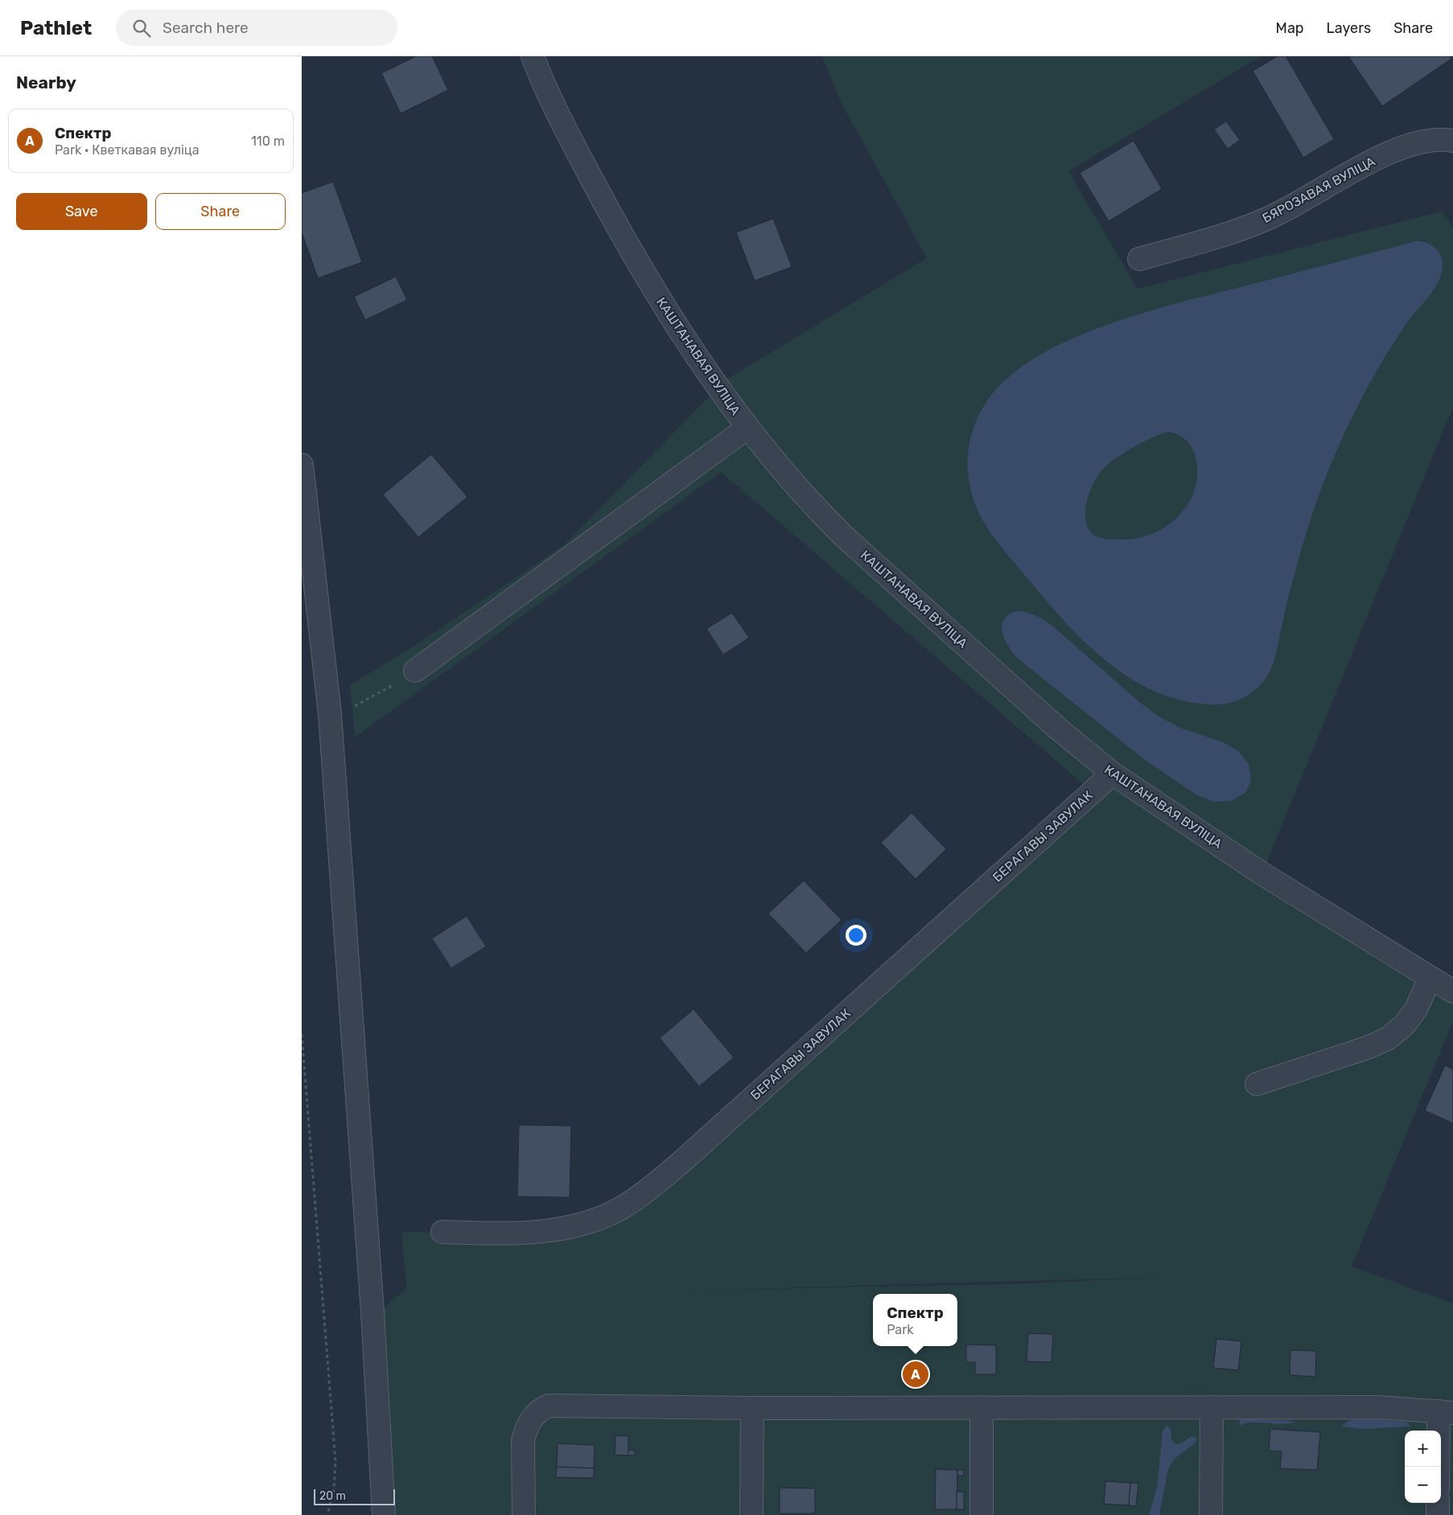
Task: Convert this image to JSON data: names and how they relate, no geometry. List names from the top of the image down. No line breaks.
{"streets":{"street":["БЯРОЗАВАЯ ВУЛІЦА","КАШТАНАВАЯ ВУЛІЦА","БЕРАГАВЫ ЗАВУЛАК"]},"crossings":[["КАШТАНАВАЯ ВУЛІЦА","БЕРАГАВЫ ЗАВУЛАК"]],"scale_bar":"20 m","page":{"header":"Pathlet","search":"Search here","nav":["Map","Layers","Share"],"heading":"Nearby","list":[{"mark":"A","name":"Спектр","note":"Park · Кветкавая вуліца","value":"110 m"}],"buttons":["Save","Share"],"popup":["Спектр","Park"],"pins":"A","map_buttons":["+","−"],"scale":"20 m"}}
